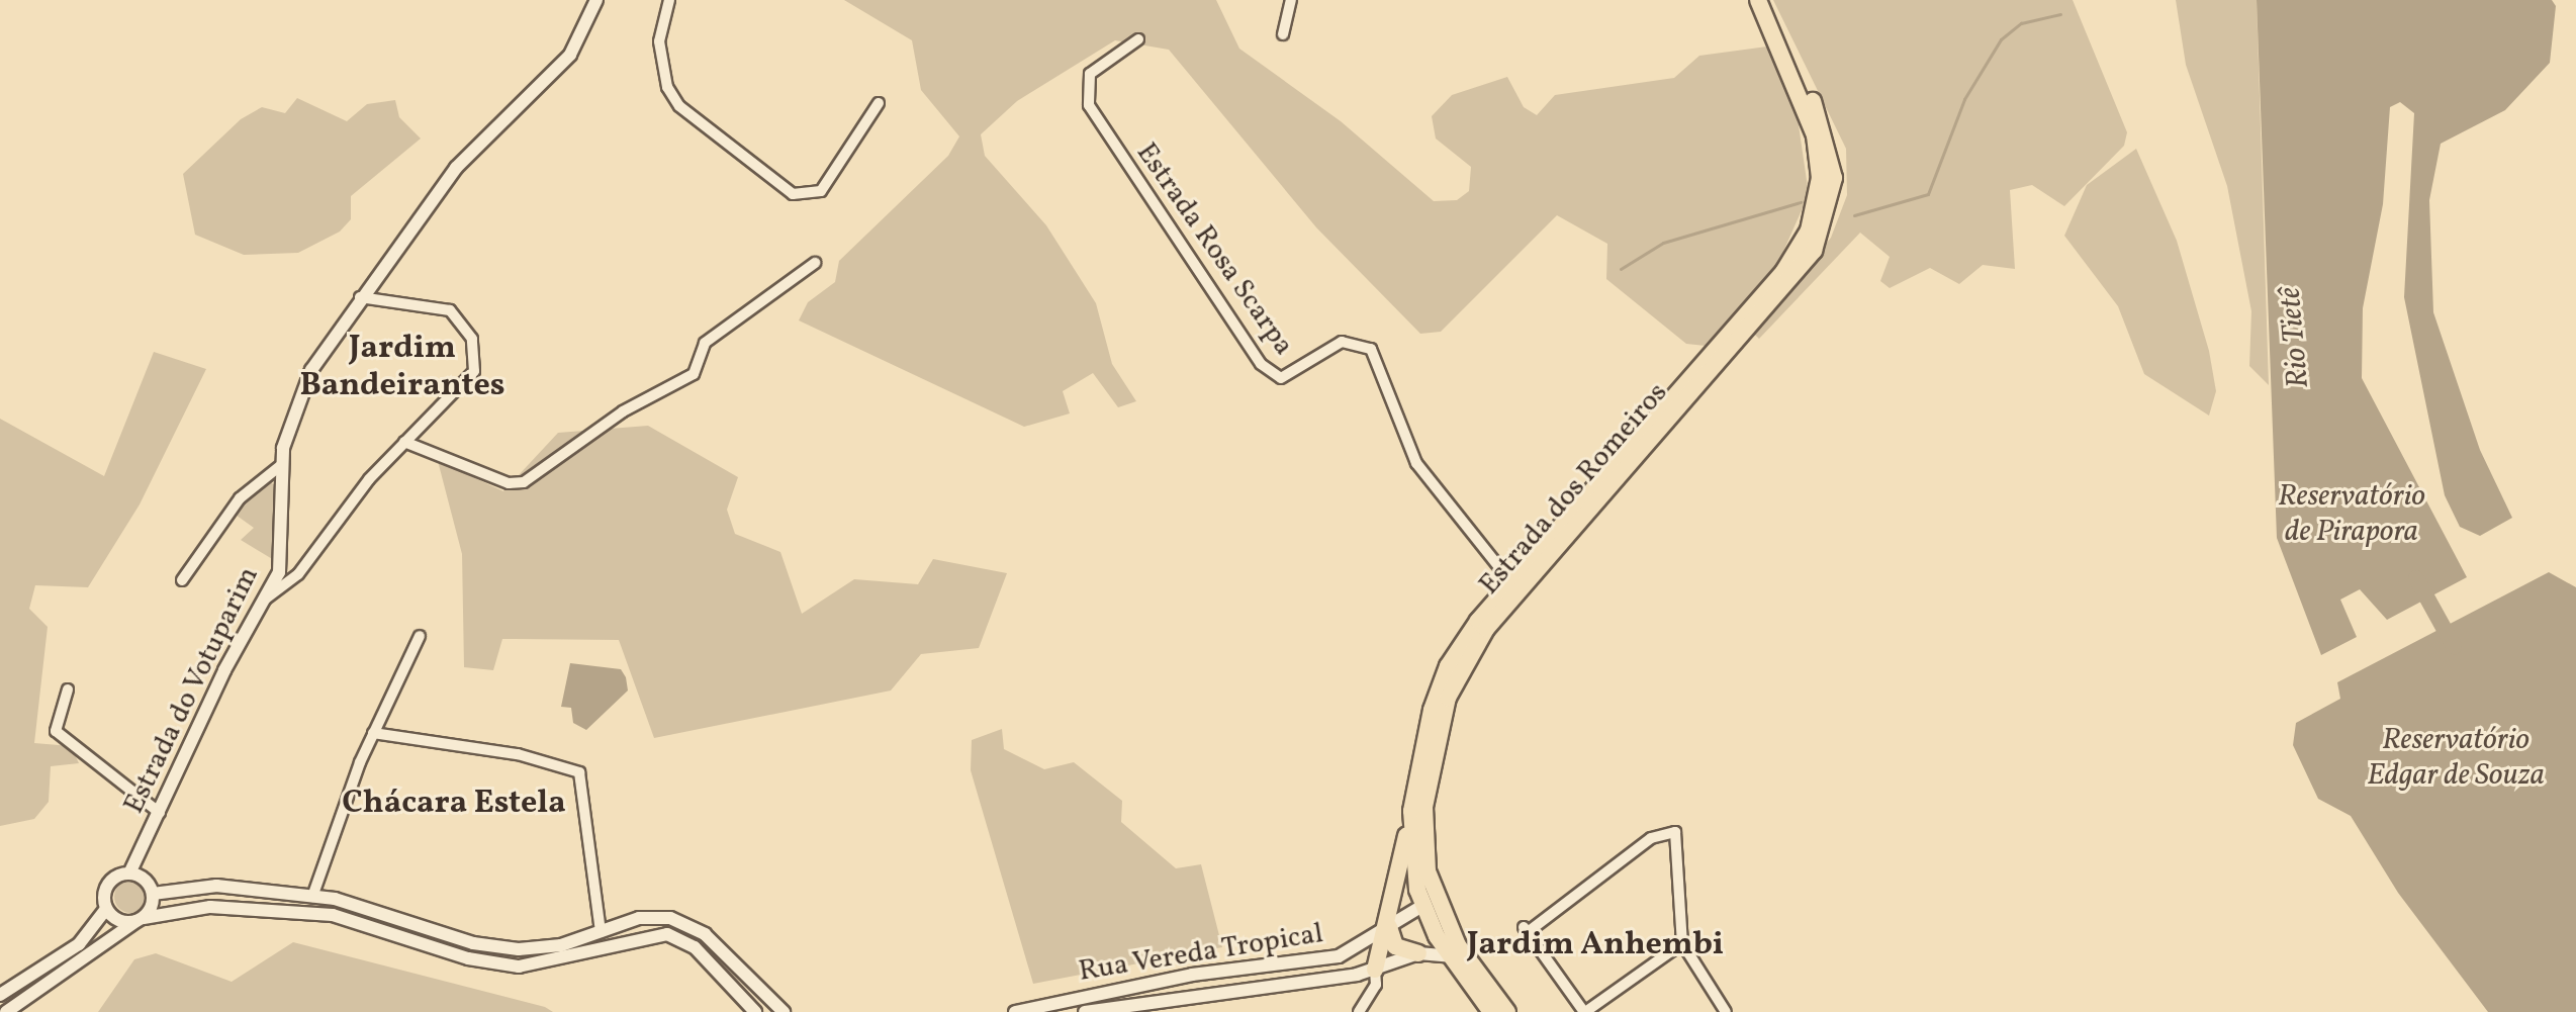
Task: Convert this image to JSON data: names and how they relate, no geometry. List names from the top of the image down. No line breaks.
{"streets":{"main road":["Estrada dos Romeiros"],"street":["Estrada Rosa Scarpa","Estrada do Votuparim","Rua Vereda Tropical"]},"crossings":[["Estrada Rosa Scarpa","Estrada dos Romeiros"],["Estrada dos Romeiros","Rua Vereda Tropical"]],"districts":["Jardim Bandeirantes","Chácara Estela","Jardim Anhembi"],"water":["Rio Tietê","Reservatório de Pirapora","Reservatório Edgar de Souza"]}
